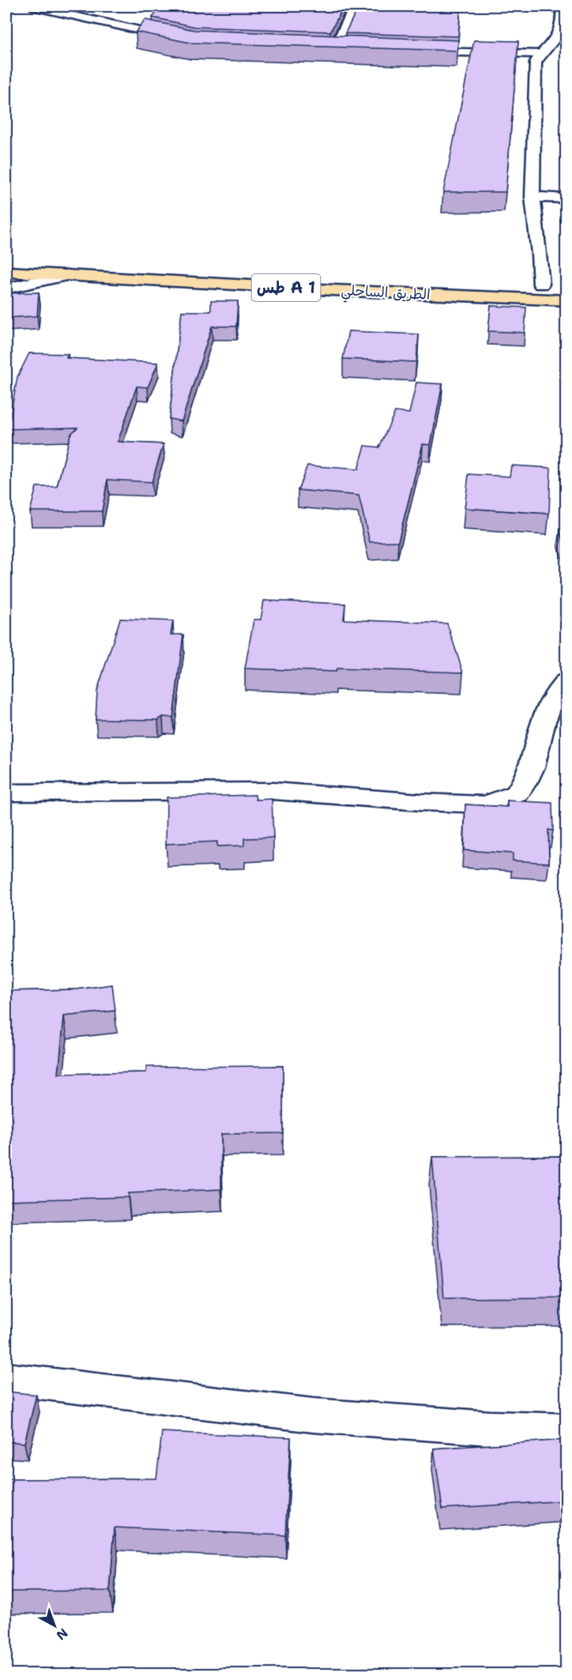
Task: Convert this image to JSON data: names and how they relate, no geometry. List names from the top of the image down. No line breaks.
{"streets":{"highway":["طس A 1","الطريق الساحلي"]},"north":"bottom right"}
